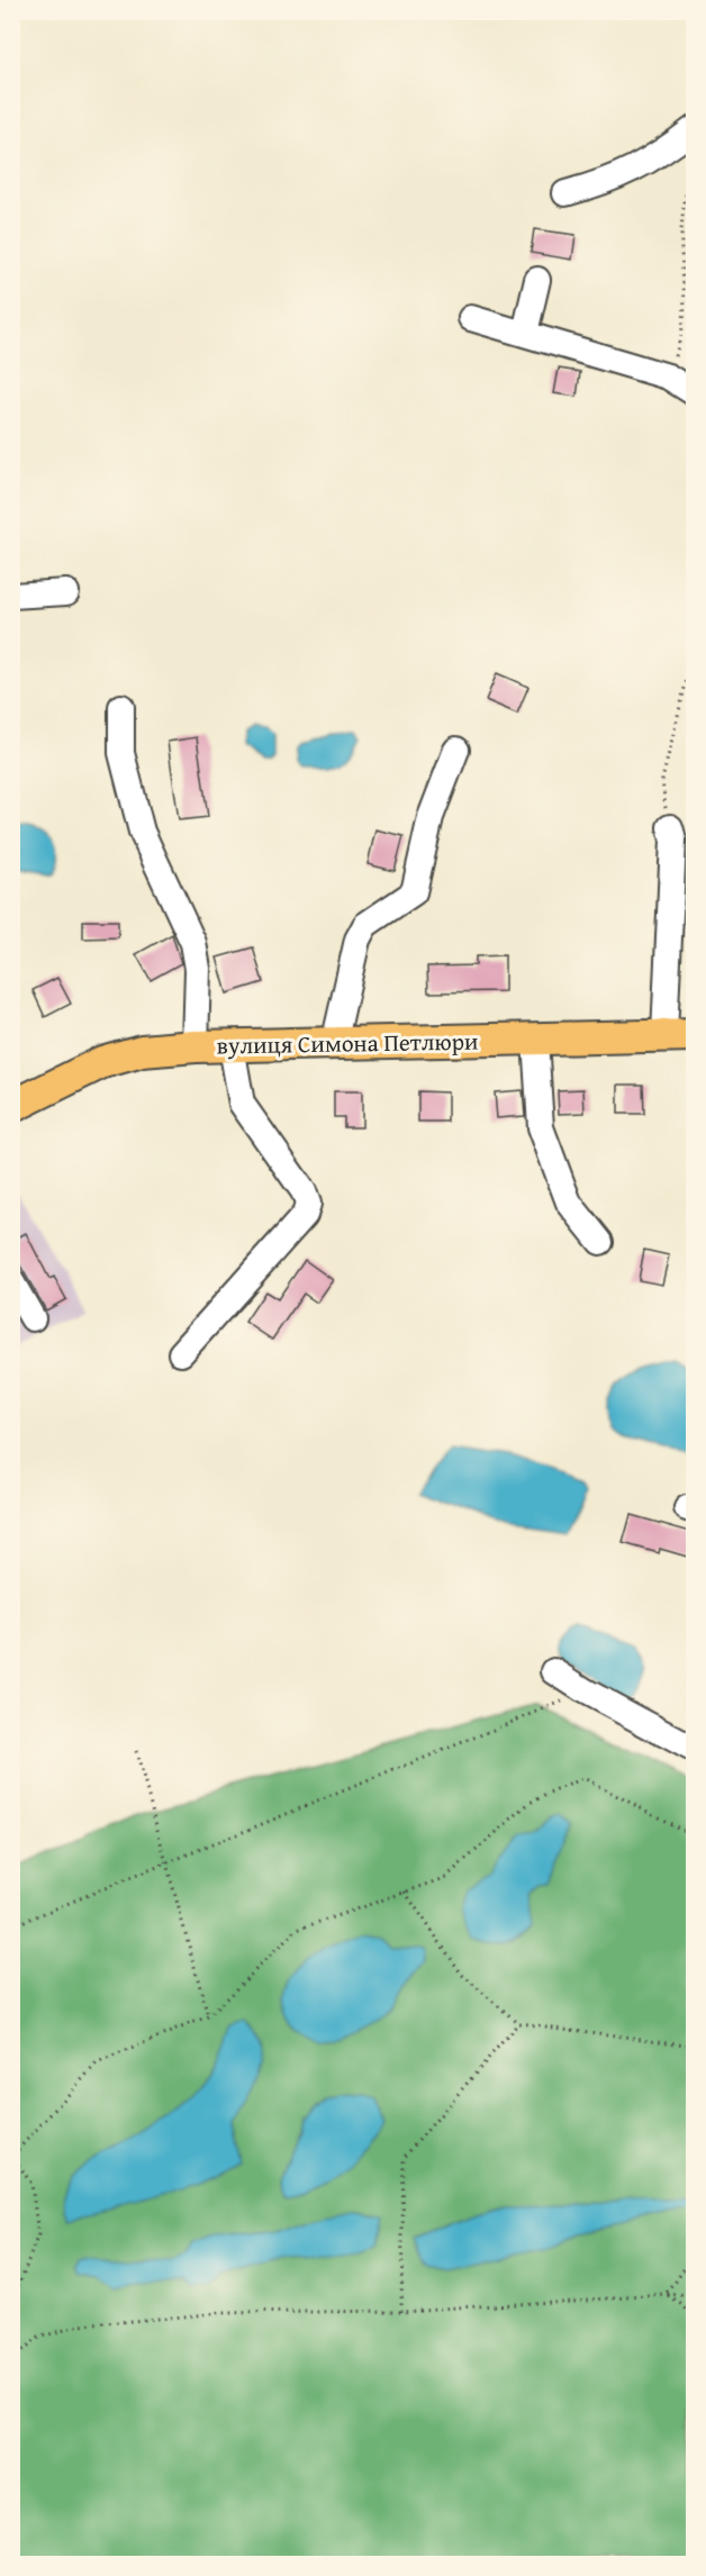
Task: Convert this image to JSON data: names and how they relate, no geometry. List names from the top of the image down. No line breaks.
{"streets":{"main road":["вулиця Симона Петлюри"]}}
